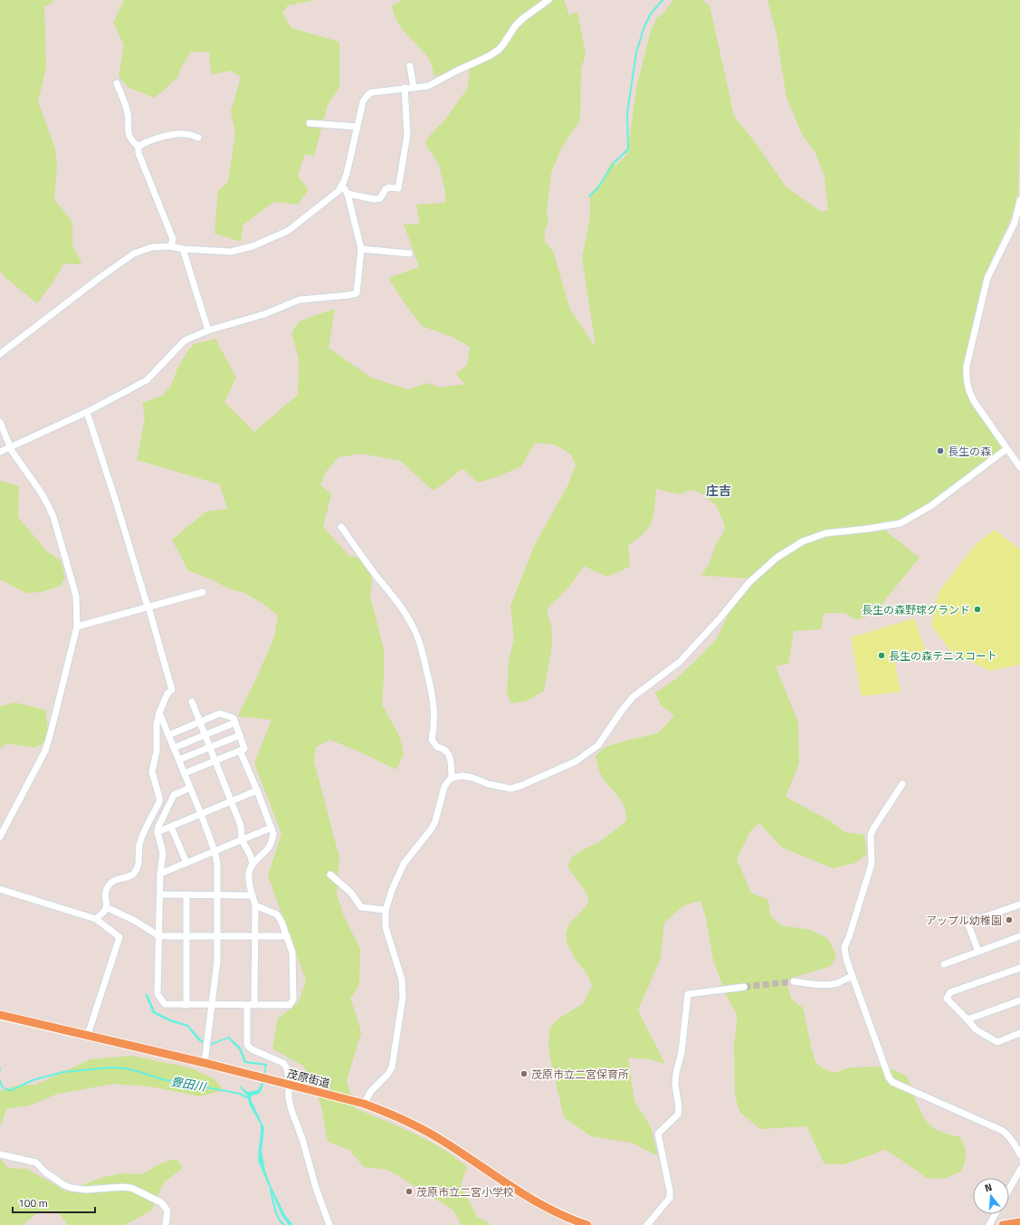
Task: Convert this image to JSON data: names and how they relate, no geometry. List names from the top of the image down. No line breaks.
{"streets":{"main road":["茂原街道"]},"districts":["庄吉"],"water":["豊田川"],"places":["長生の森","長生の森野球グランド","長生の森テニスコート","アップル幼稚園","茂原市立二宮保育所","茂原市立二宮小学校"],"scale_bar":"100 m","north":"top"}
